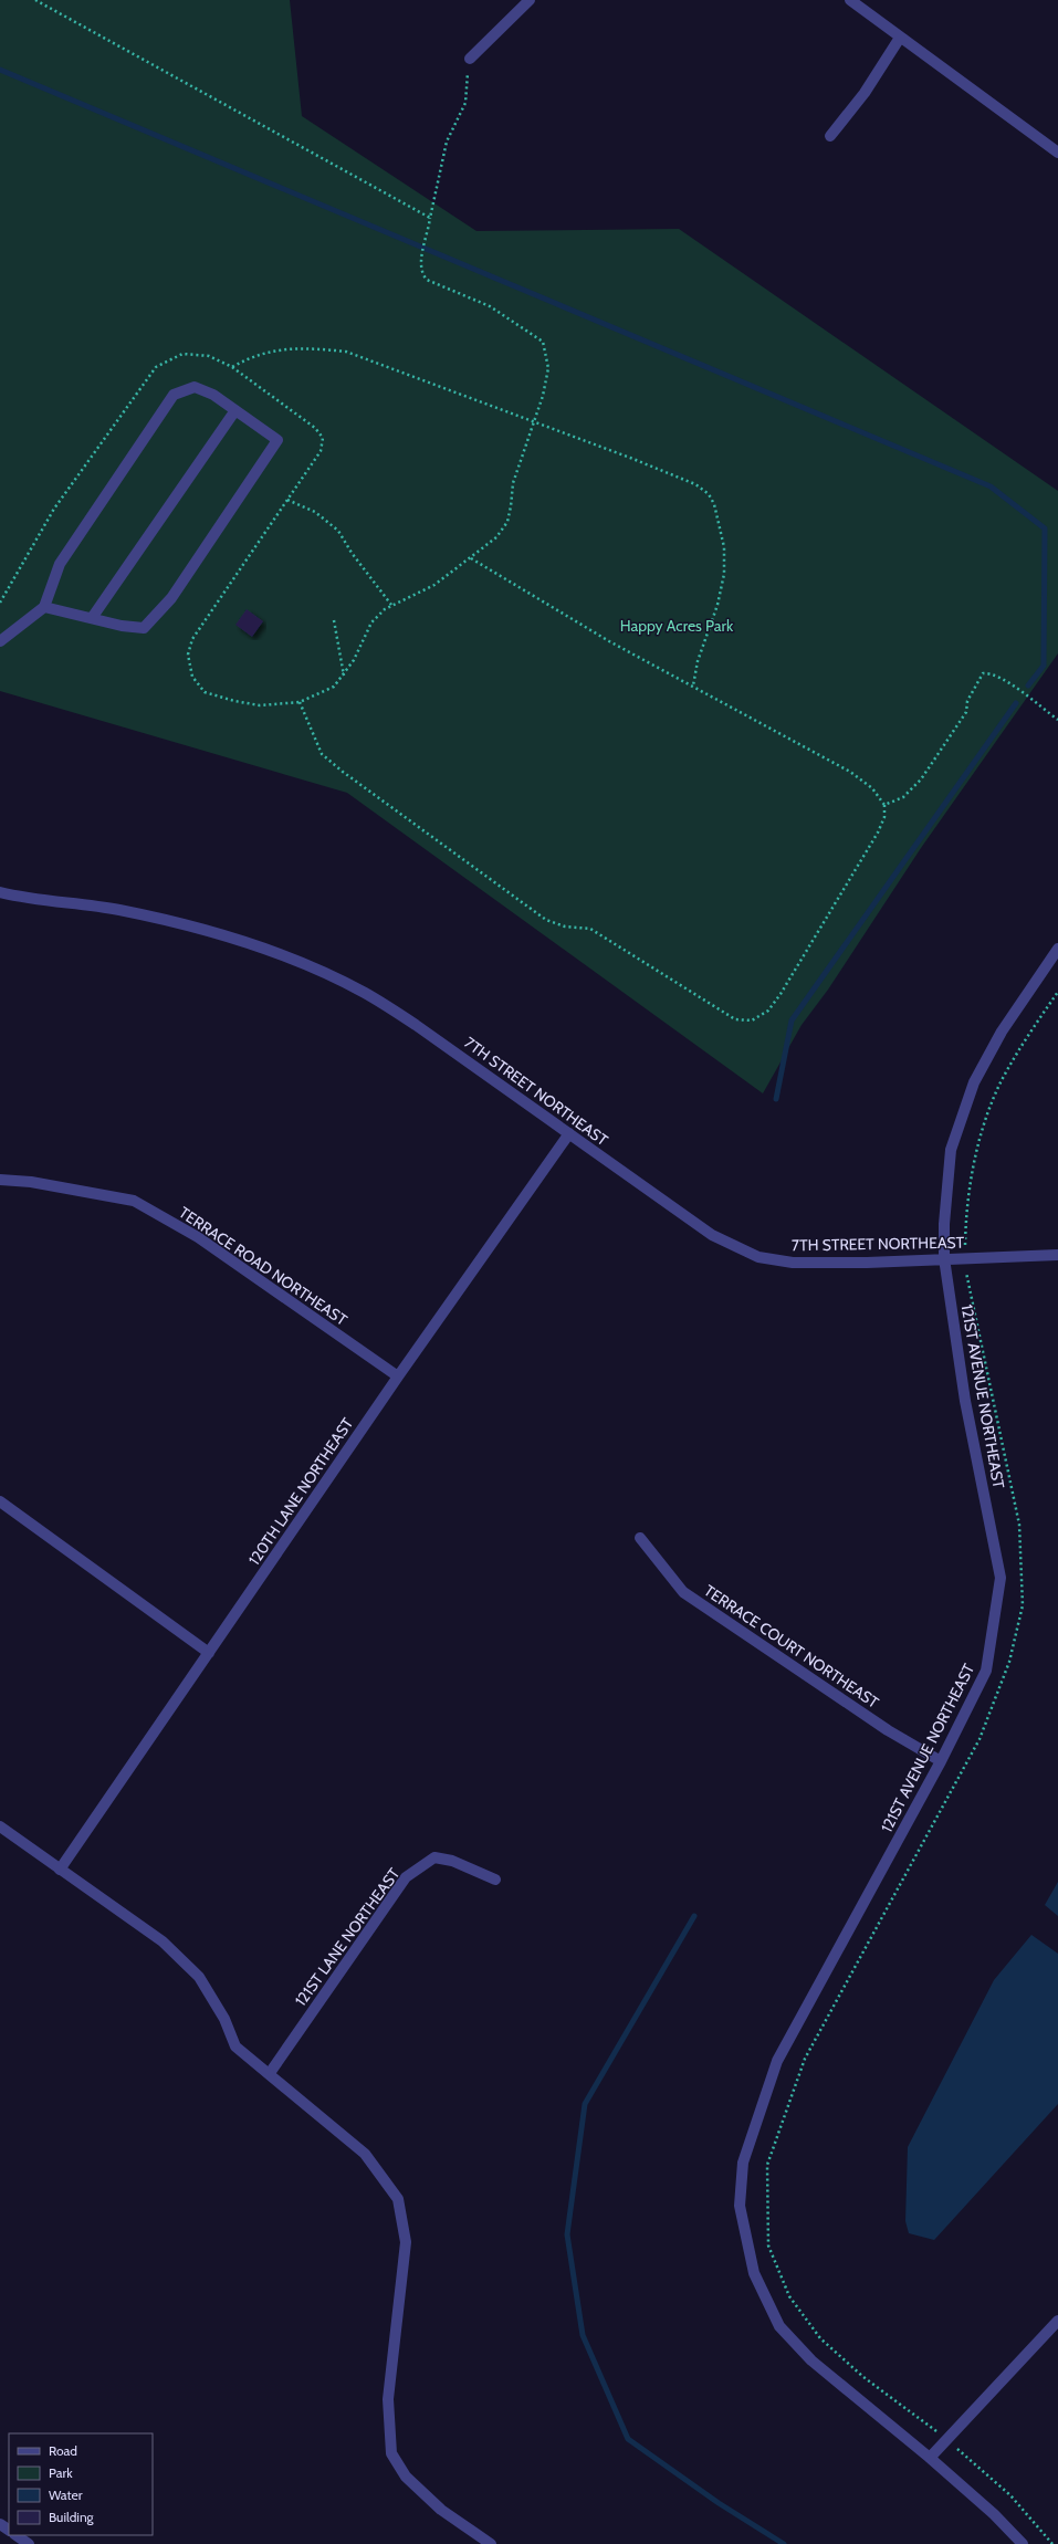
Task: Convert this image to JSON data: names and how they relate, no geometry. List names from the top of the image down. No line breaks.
{"streets":{"street":["7TH STREET NORTHEAST","TERRACE ROAD NORTHEAST","121ST AVENUE NORTHEAST","120TH LANE NORTHEAST","TERRACE COURT NORTHEAST","121ST LANE NORTHEAST"]},"crossings":[["7TH STREET NORTHEAST","121ST AVENUE NORTHEAST"],["7TH STREET NORTHEAST","120TH LANE NORTHEAST"],["TERRACE ROAD NORTHEAST","120TH LANE NORTHEAST"],["121ST AVENUE NORTHEAST","TERRACE COURT NORTHEAST"]],"parks":["Happy Acres Park"],"legend":["Road","Park","Water","Building"]}
